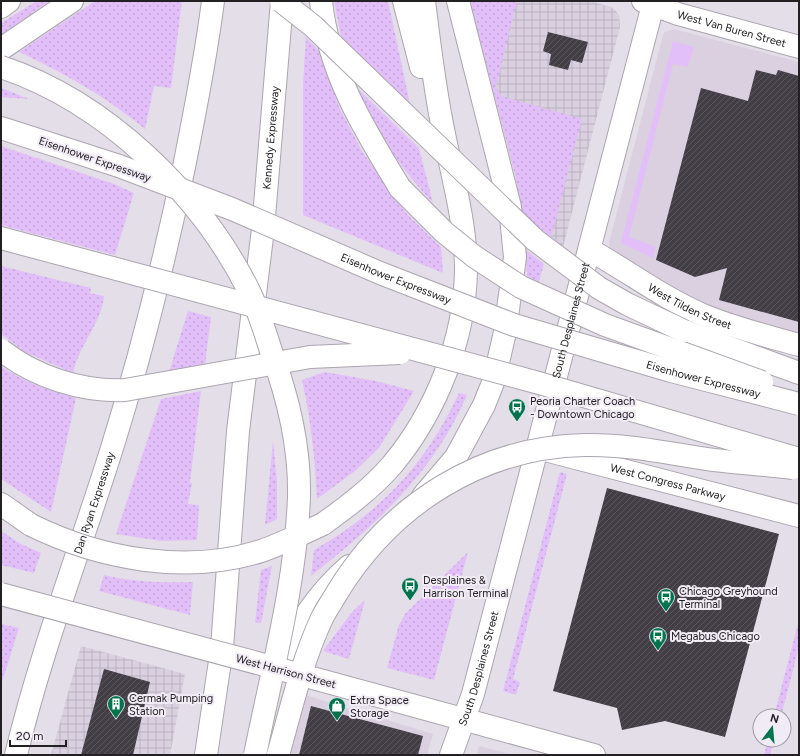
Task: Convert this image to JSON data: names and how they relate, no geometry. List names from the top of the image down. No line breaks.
{"streets":{"main road":["West Van Buren Street","Kennedy Expressway","Eisenhower Expressway","West Tilden Street","South Desplaines Street","West Congress Parkway","Dan Ryan Expressway","West Harrison Street"]},"crossings":[["West Van Buren Street","South Desplaines Street"],["West Tilden Street","South Desplaines Street"],["South Desplaines Street","West Congress Parkway"],["South Desplaines Street","West Harrison Street"]],"places":{"bus stop":["Peoria Charter Coach - Downtown Chicago","Desplaines & Harrison Terminal","Chicago Greyhound Terminal","Megabus Chicago"],"building":["Cermak Pumping Station"],"shop":["Extra Space Storage"]},"scale_bar":"20 m","north":"top"}
